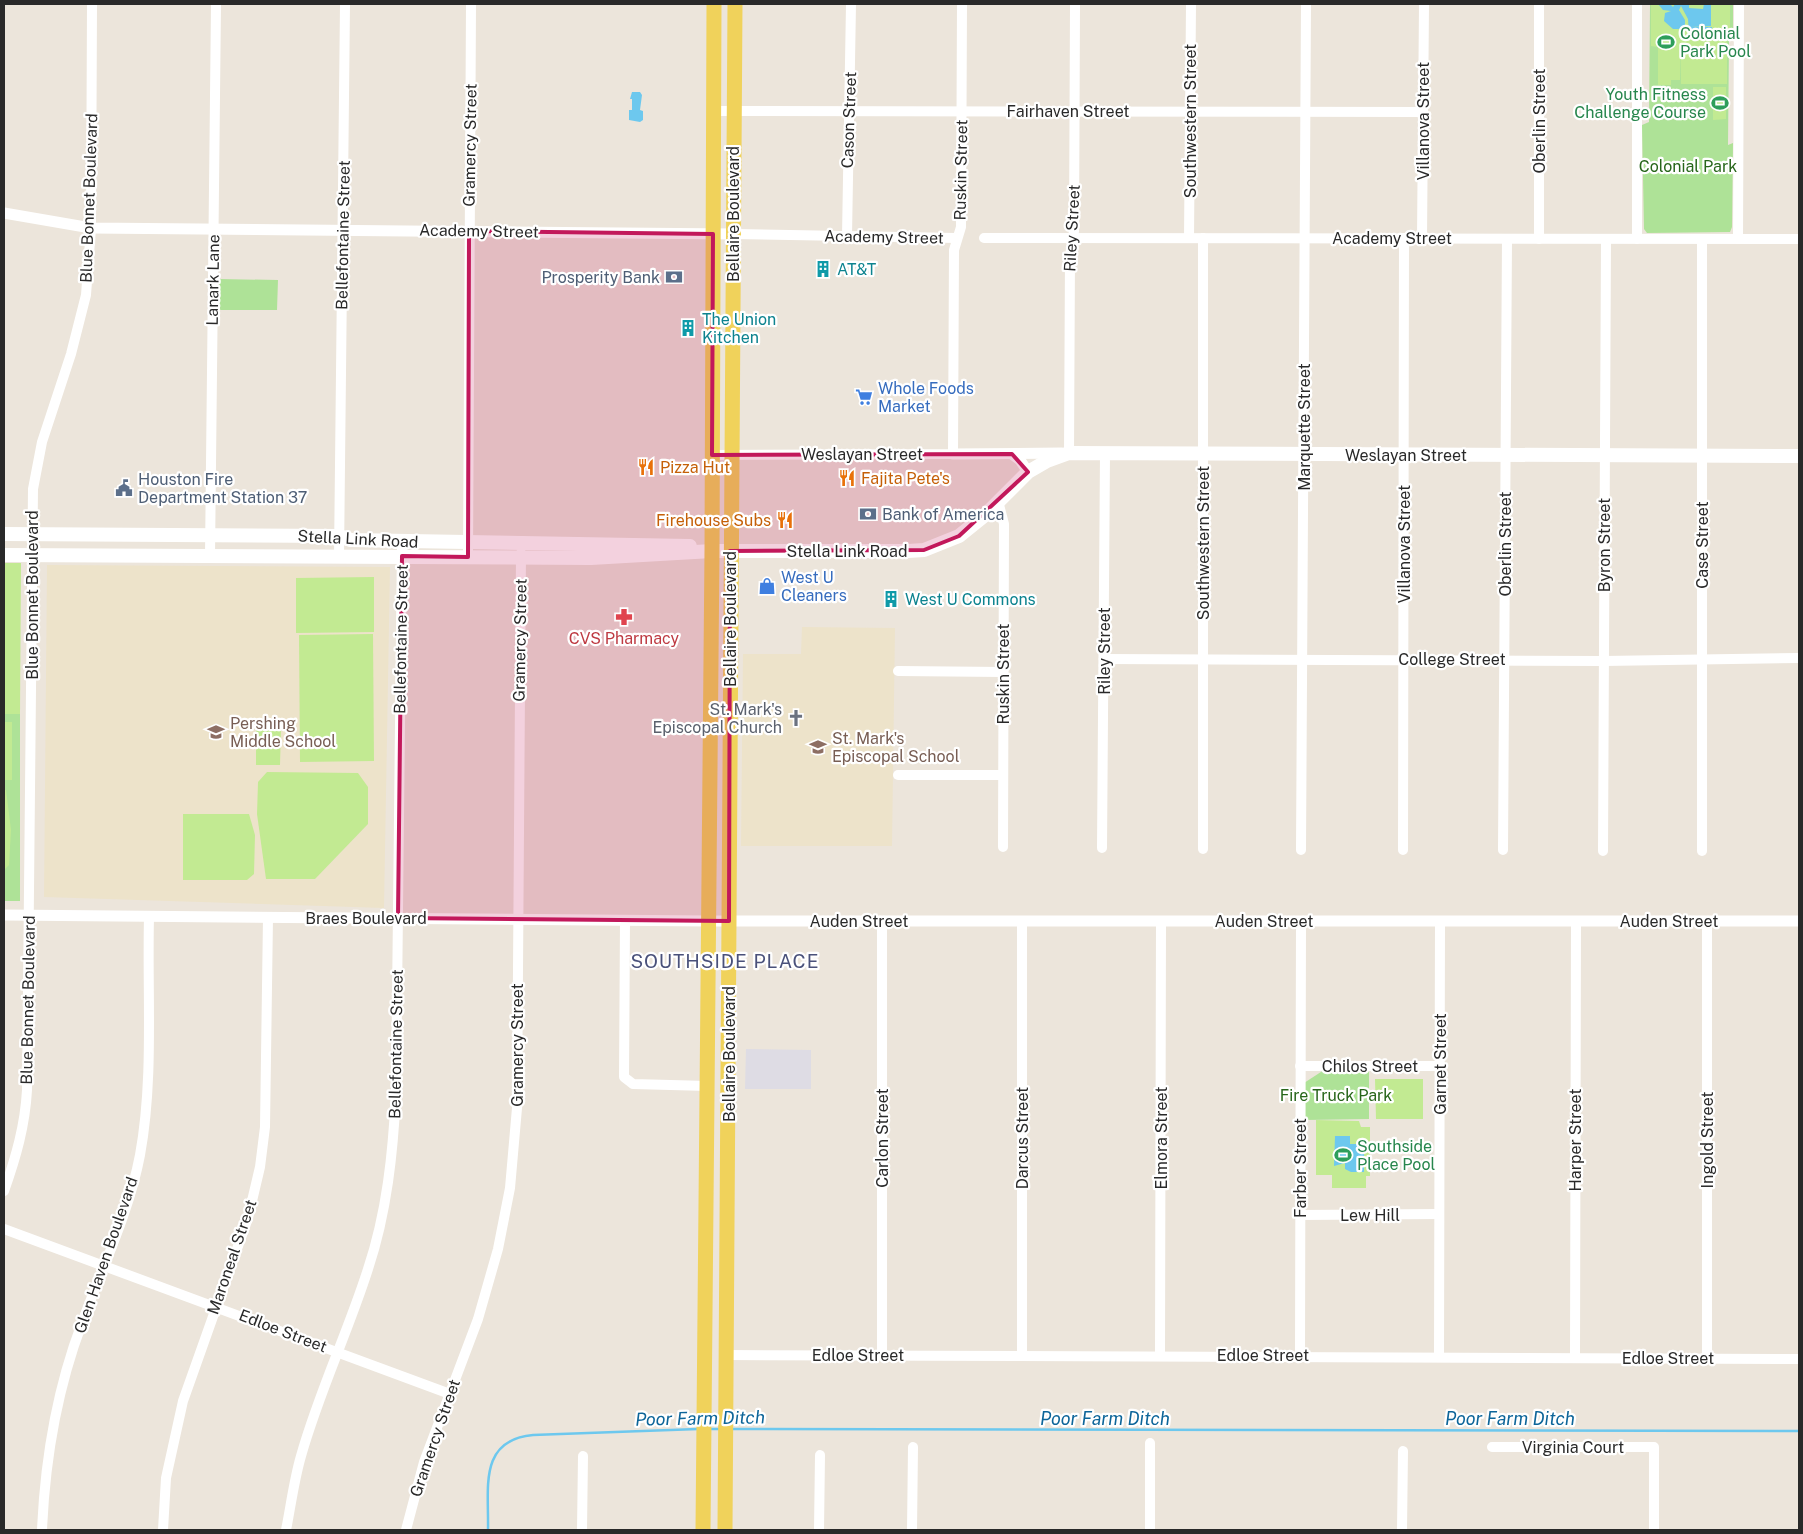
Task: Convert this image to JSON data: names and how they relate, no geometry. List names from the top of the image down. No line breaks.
{"streets":{"main road":["Bellaire Boulevard","Weslayan Street","Stella Link Road"],"street":["Fairhaven Street","Cason Street","Southwestern Street","Villanova Street","Oberlin Street","Gramercy Street","Ruskin Street","Blue Bonnet Boulevard","Riley Street","Academy Street","Bellefontaine Street","Lanark Lane","Marquette Street","Byron Street","Case Street","College Street","Braes Boulevard","Auden Street","Garnet Street","Chilos Street","Carlon Street","Darcus Street","Elmora Street","Harper Street","Ingold Street","Farber Street","Lew Hill","Glen Haven Boulevard","Maroneal Street","Edloe Street","Virginia Court"]},"crossings":[["Fairhaven Street","Cason Street"],["Fairhaven Street","Southwestern Street"],["Fairhaven Street","Villanova Street"],["Fairhaven Street","Ruskin Street"],["Fairhaven Street","Bellaire Boulevard"],["Fairhaven Street","Riley Street"],["Fairhaven Street","Marquette Street"],["Cason Street","Academy Street"],["Southwestern Street","Academy Street"],["Southwestern Street","Weslayan Street"],["Southwestern Street","College Street"],["Villanova Street","Academy Street"],["Villanova Street","Weslayan Street"],["Villanova Street","College Street"],["Oberlin Street","Academy Street"],["Oberlin Street","Weslayan Street"],["Oberlin Street","College Street"],["Gramercy Street","Academy Street"],["Gramercy Street","Stella Link Road"],["Gramercy Street","Braes Boulevard"],["Gramercy Street","Edloe Street"],["Ruskin Street","Academy Street"],["Ruskin Street","Weslayan Street"],["Ruskin Street","Stella Link Road"],["Blue Bonnet Boulevard","Academy Street"],["Blue Bonnet Boulevard","Stella Link Road"],["Blue Bonnet Boulevard","Braes Boulevard"],["Bellaire Boulevard","Academy Street"],["Bellaire Boulevard","Weslayan Street"],["Bellaire Boulevard","Stella Link Road"],["Bellaire Boulevard","Braes Boulevard"],["Bellaire Boulevard","Auden Street"],["Bellaire Boulevard","Edloe Street"],["Riley Street","Academy Street"],["Riley Street","Weslayan Street"],["Riley Street","Stella Link Road"],["Riley Street","College Street"],["Academy Street","Bellefontaine Street"],["Academy Street","Lanark Lane"],["Academy Street","Marquette Street"],["Academy Street","Byron Street"],["Academy Street","Case Street"],["Bellefontaine Street","Stella Link Road"],["Bellefontaine Street","Braes Boulevard"],["Bellefontaine Street","Edloe Street"],["Lanark Lane","Stella Link Road"],["Marquette Street","Weslayan Street"],["Marquette Street","College Street"],["Weslayan Street","Stella Link Road"],["Weslayan Street","Byron Street"],["Weslayan Street","Case Street"],["Byron Street","College Street"],["Case Street","College Street"],["Braes Boulevard","Auden Street"],["Braes Boulevard","Glen Haven Boulevard"],["Braes Boulevard","Maroneal Street"],["Auden Street","Garnet Street"],["Auden Street","Carlon Street"],["Auden Street","Darcus Street"],["Auden Street","Elmora Street"],["Auden Street","Harper Street"],["Auden Street","Ingold Street"],["Auden Street","Farber Street"],["Garnet Street","Chilos Street"],["Garnet Street","Lew Hill"],["Garnet Street","Edloe Street"],["Chilos Street","Farber Street"],["Carlon Street","Edloe Street"],["Darcus Street","Edloe Street"],["Elmora Street","Edloe Street"],["Harper Street","Edloe Street"],["Ingold Street","Edloe Street"],["Farber Street","Lew Hill"],["Farber Street","Edloe Street"],["Glen Haven Boulevard","Edloe Street"],["Maroneal Street","Edloe Street"]],"districts":["SOUTHSIDE PLACE"],"water":["Poor Farm Ditch"],"parks":["Colonial Park","Fire Truck Park"],"places":{"sports":["Colonial Park Pool","Youth Fitness Challenge Course","Southside Place Pool"],"building":["AT&T","The Union Kitchen","West U Commons"],"bank":["Prosperity Bank","Bank of America"],"supermarket":["Whole Foods Market"],"restaurant":["Pizza Hut","Fajita Pete's","Firehouse Subs"],"public building":["Houston Fire Department Station 37"],"shop":["West U Cleaners"],"pharmacy":["CVS Pharmacy"],"church":["St. Mark's Episcopal Church"],"school or university":["Pershing Middle School","St. Mark's Episcopal School"]}}
